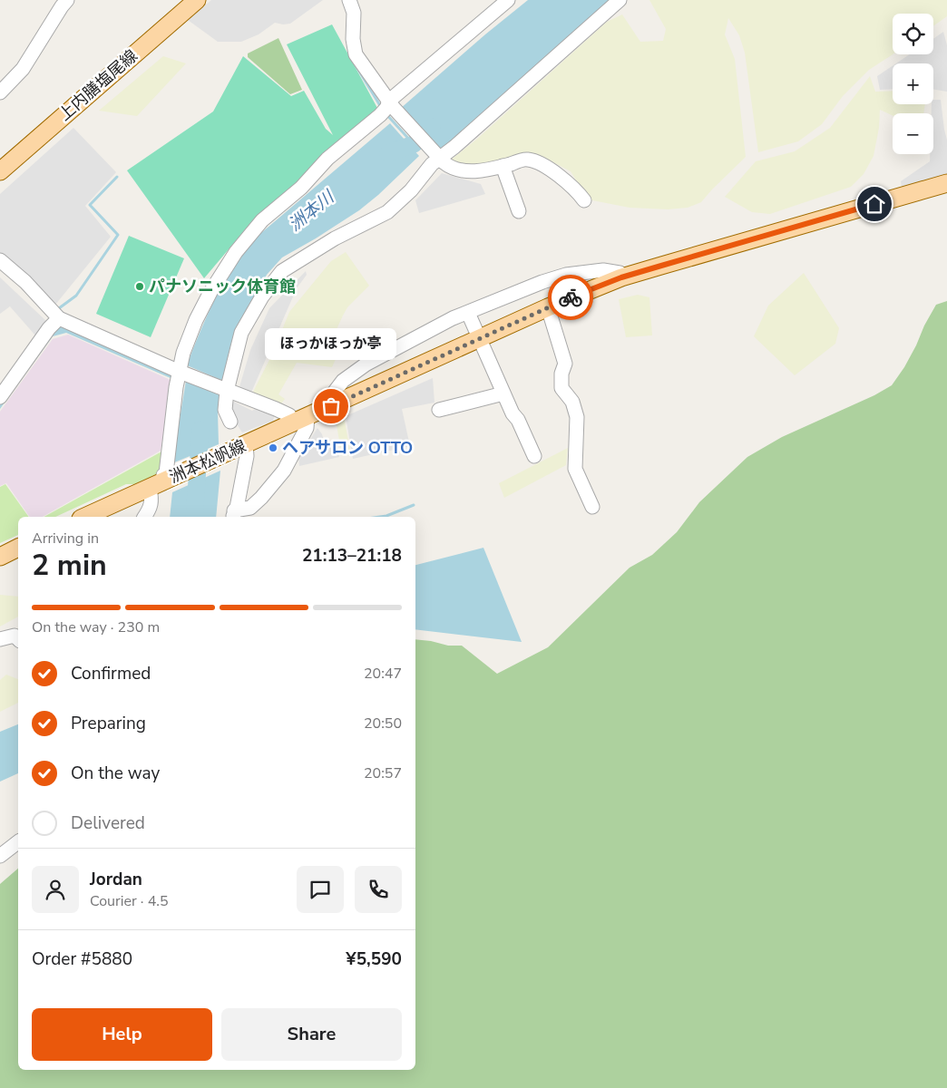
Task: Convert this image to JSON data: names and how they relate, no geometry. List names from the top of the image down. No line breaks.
{"streets":{"main road":["上内膳塩尾線","洲本松帆線"]},"water":["洲本川"],"places":["パナソニック体育館","ほっかほっか亭","ヘアサロン OTTO"],"page":{"map_buttons":["+","−"],"bubble":"ほっかほっか亭","heading":["2 min","Arriving in","21:13–21:18"],"panel":["Jordan","Courier · 4.5","Order #5880","¥5,590"],"bar":"On the way · 230 m","list":[["Confirmed","20:47"],["Preparing","20:50"],["On the way","20:57"],"Delivered"],"buttons":["Help","Share"]}}
